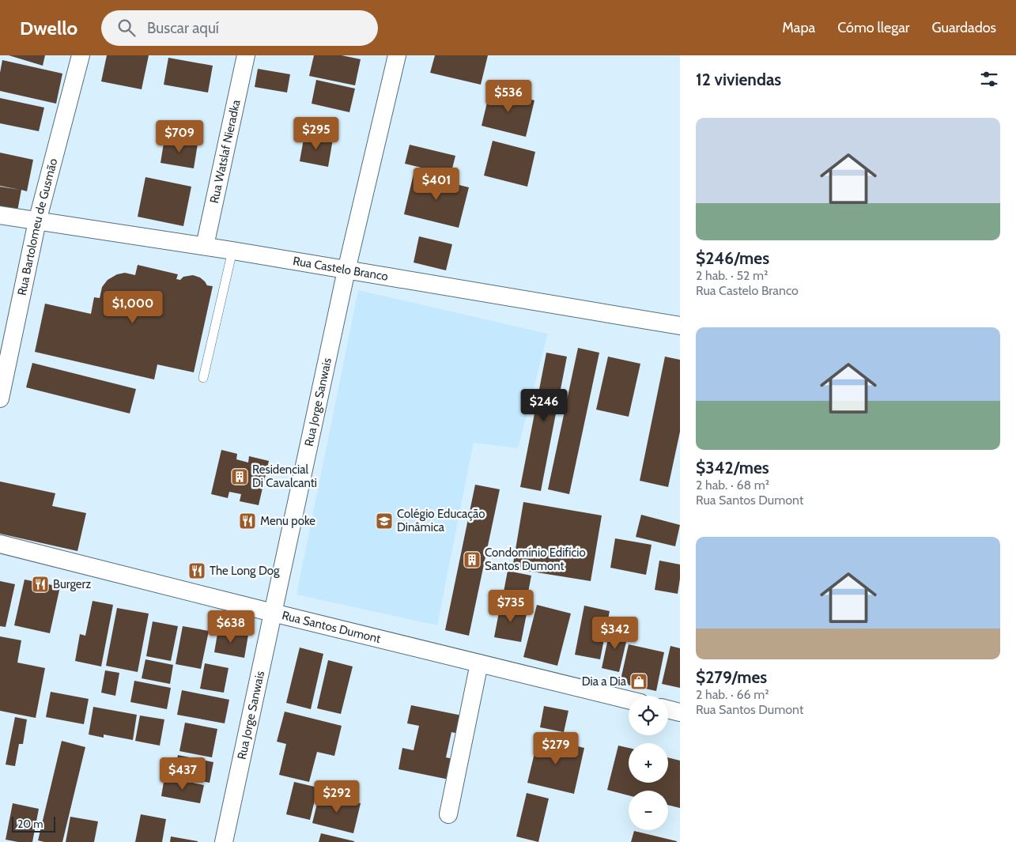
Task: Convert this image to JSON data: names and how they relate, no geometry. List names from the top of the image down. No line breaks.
{"streets":{"street":["Rua Watslaf Nieradka","Rua Bartolomeu de Gusmão","Rua Castelo Branco","Rua Jorge Sanwais","Rua Santos Dumont"]},"crossings":[["Rua Watslaf Nieradka","Rua Castelo Branco"],["Rua Bartolomeu de Gusmão","Rua Castelo Branco"],["Rua Castelo Branco","Rua Jorge Sanwais"],["Rua Jorge Sanwais","Rua Santos Dumont"]],"places":{"building":["Residencial Di Cavalcanti","Condomínio Edifício Santos Dumont"],"restaurant":["Menu poke","The Long Dog","Burgerz"],"school or university":["Colégio Educação Dinâmica"],"shop":["Dia a Dia"]},"scale_bar":"20 m","page":{"header":"Dwello","search":"Buscar aquí","nav":["Mapa","Cómo llegar","Guardados"],"heading":"12 viviendas","price":["$536","$295","$709","$401","$1,000","$246","$735","$638","$342","$279","$437","$292"],"list":[{"name":"$246/mes","note":"2 hab. · 52 m² · Rua Castelo Branco"},{"name":"$342/mes","note":"2 hab. · 68 m² · Rua Santos Dumont"},{"name":"$279/mes","note":"2 hab. · 66 m² · Rua Santos Dumont"}],"map_buttons":["+","−"],"scale":"20 m"}}
